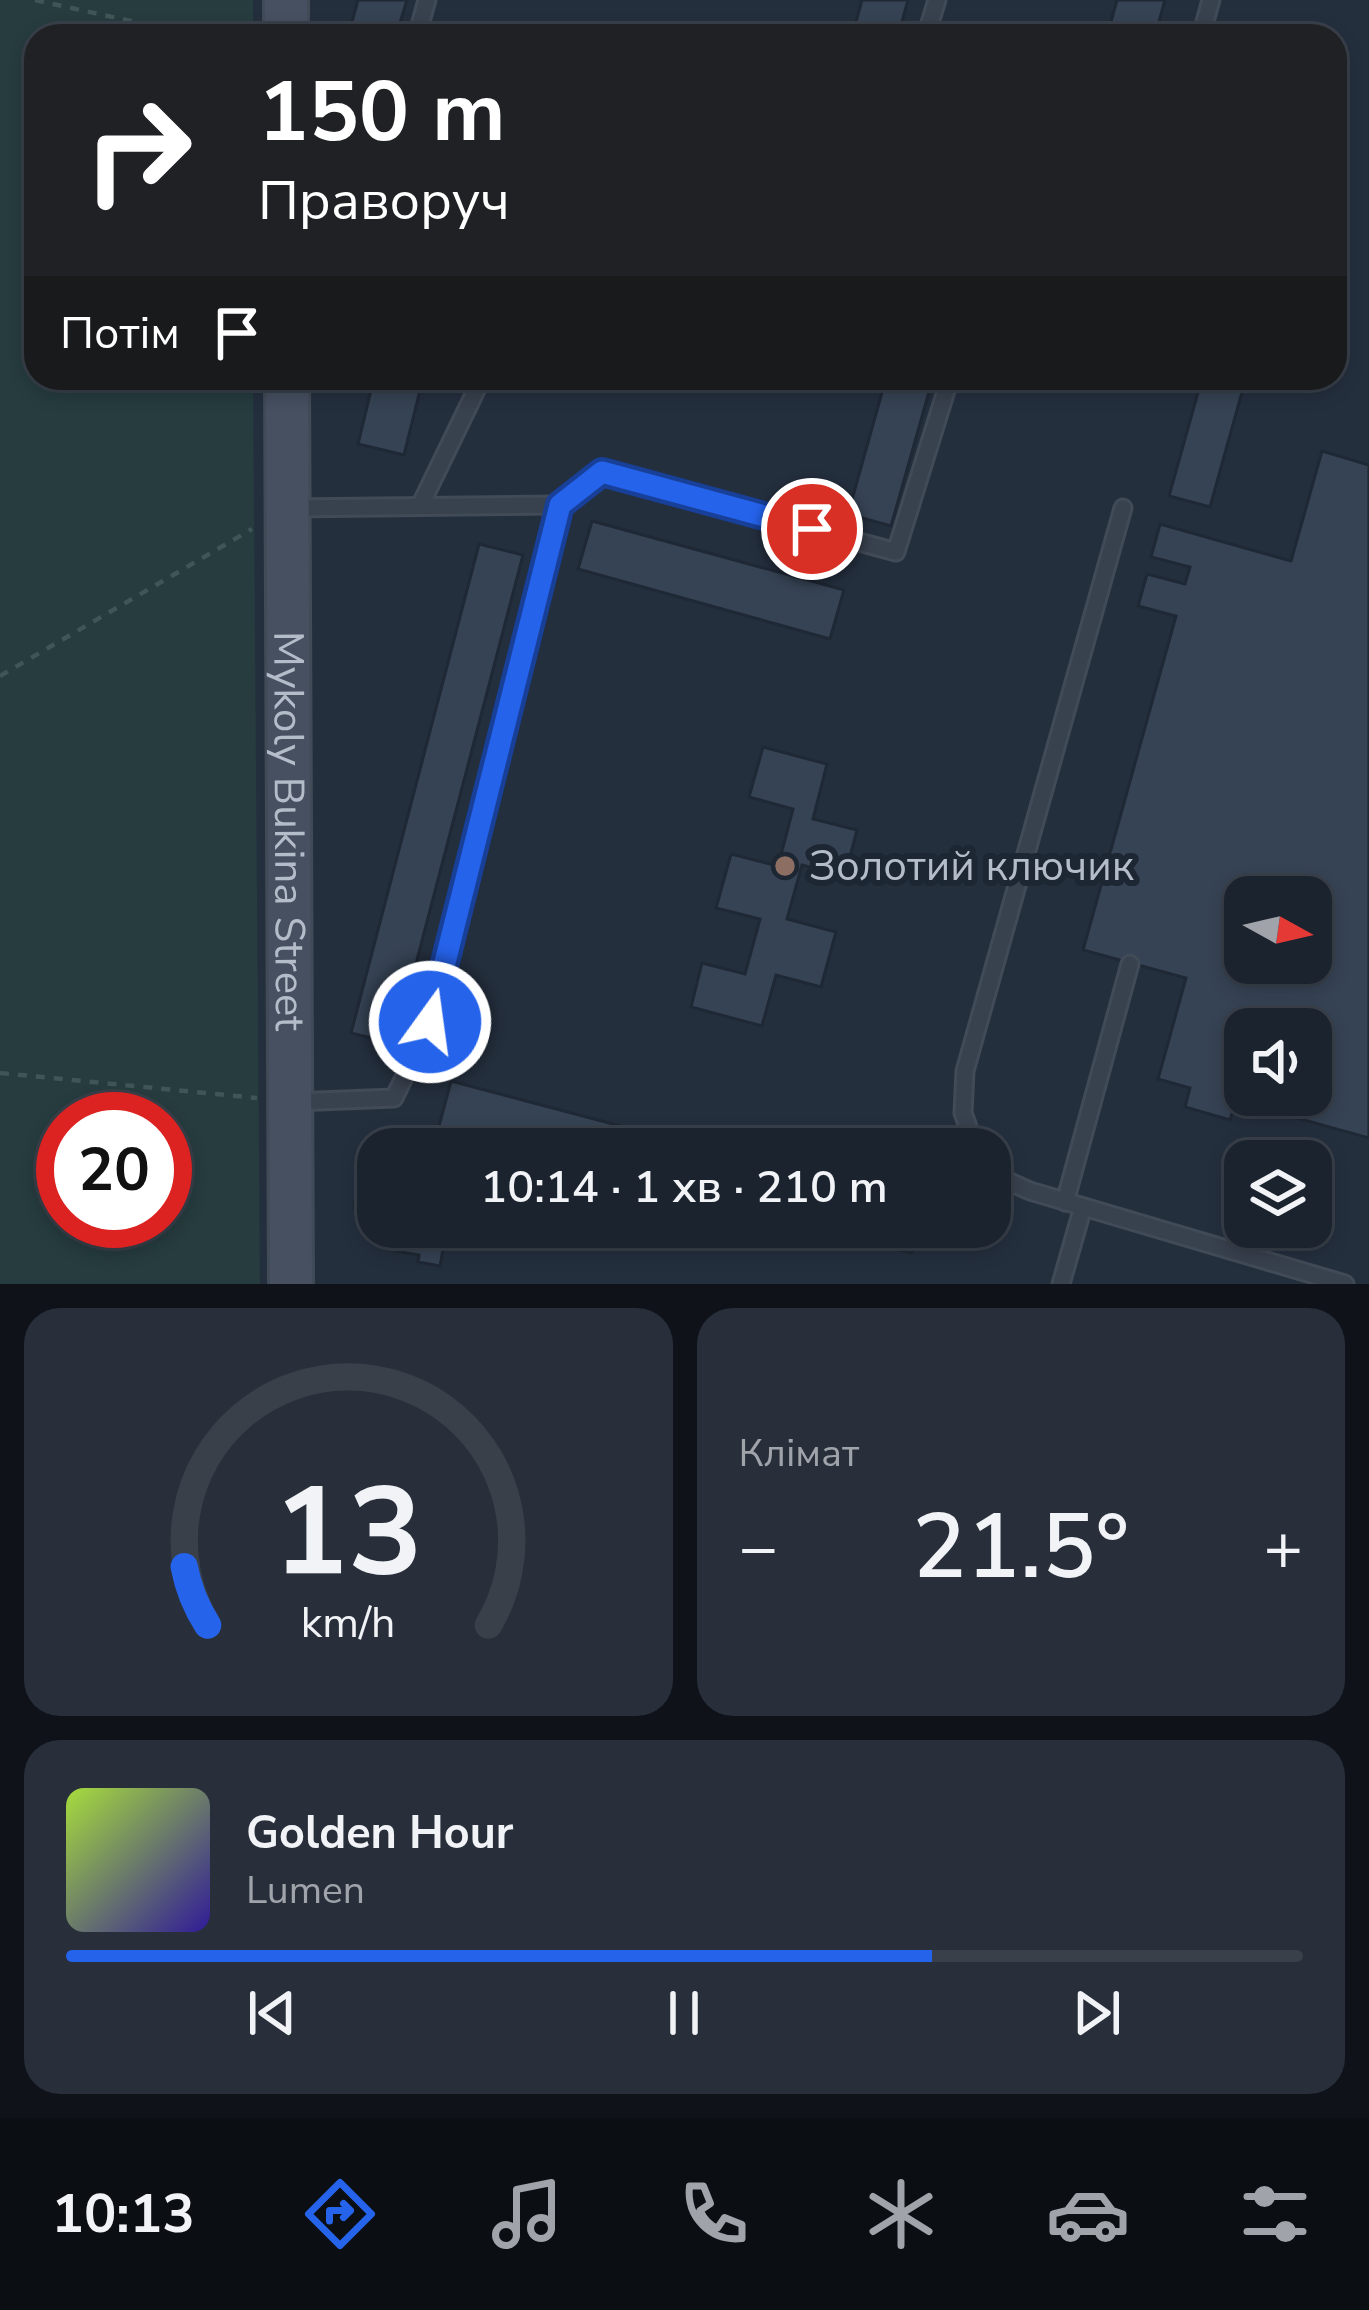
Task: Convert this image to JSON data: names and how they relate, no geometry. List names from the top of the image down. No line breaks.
{"streets":{"street":["Mykoly Bukina Street"]},"places":["Золотий ключик"],"north":"right","page":{"turn":["150 m","Праворуч"],"then":"Потім","limit":"20","trip":"10:14 · 1 хв · 210 m","tile":"Клімат","heat":["−","21.5°","+"],"song":["Golden Hour","Lumen"],"tabs":"10:13","gauge":["13","km/h"]}}
